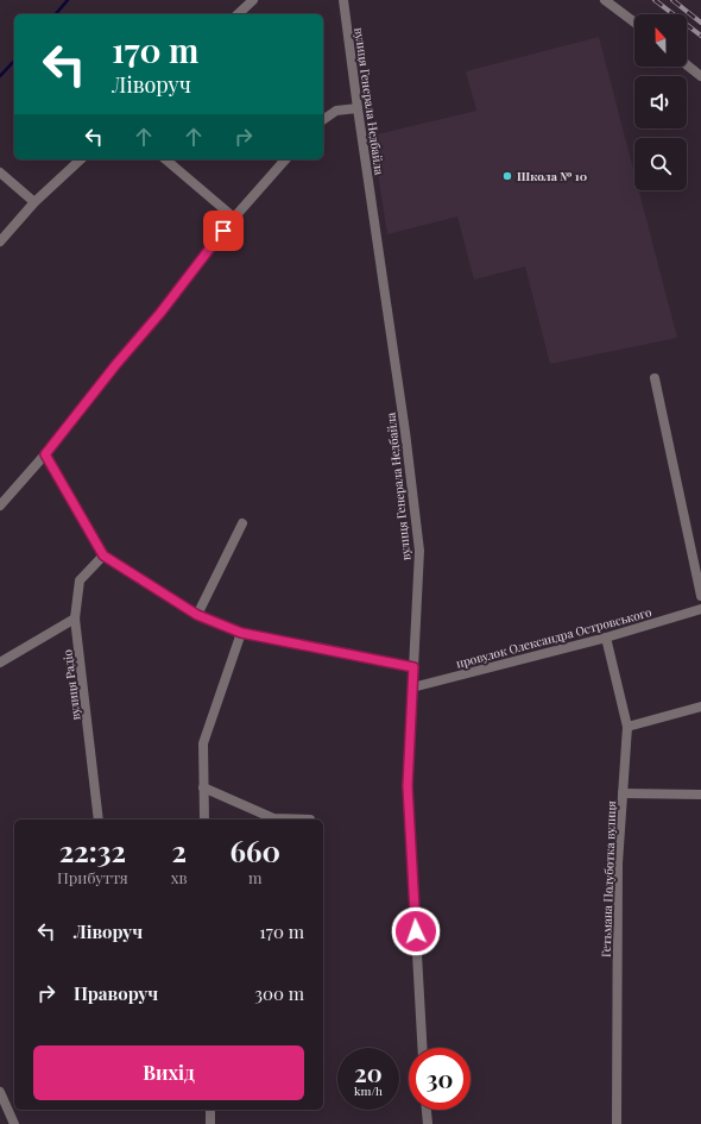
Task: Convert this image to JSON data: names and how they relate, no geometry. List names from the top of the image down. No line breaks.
{"streets":{"street":["вулиця Генерала Недбайла","провулок Олександра Островського","вулиця Радіо","Гетьмана Полуботка вулиця"]},"crossings":[["вулиця Генерала Недбайла","провулок Олександра Островського"],["провулок Олександра Островського","Гетьмана Полуботка вулиця"]],"places":["Школа № 10"],"north":"top","page":{"turn":["170 m","Ліворуч"],"eta":["22:32","Прибуття","2","хв","660","m"],"list":[{"name":"Ліворуч","value":"170 m"},{"name":"Праворуч","value":"300 m"}],"buttons":"Вихід","speed":"20 km/h","limit":"30"}}
